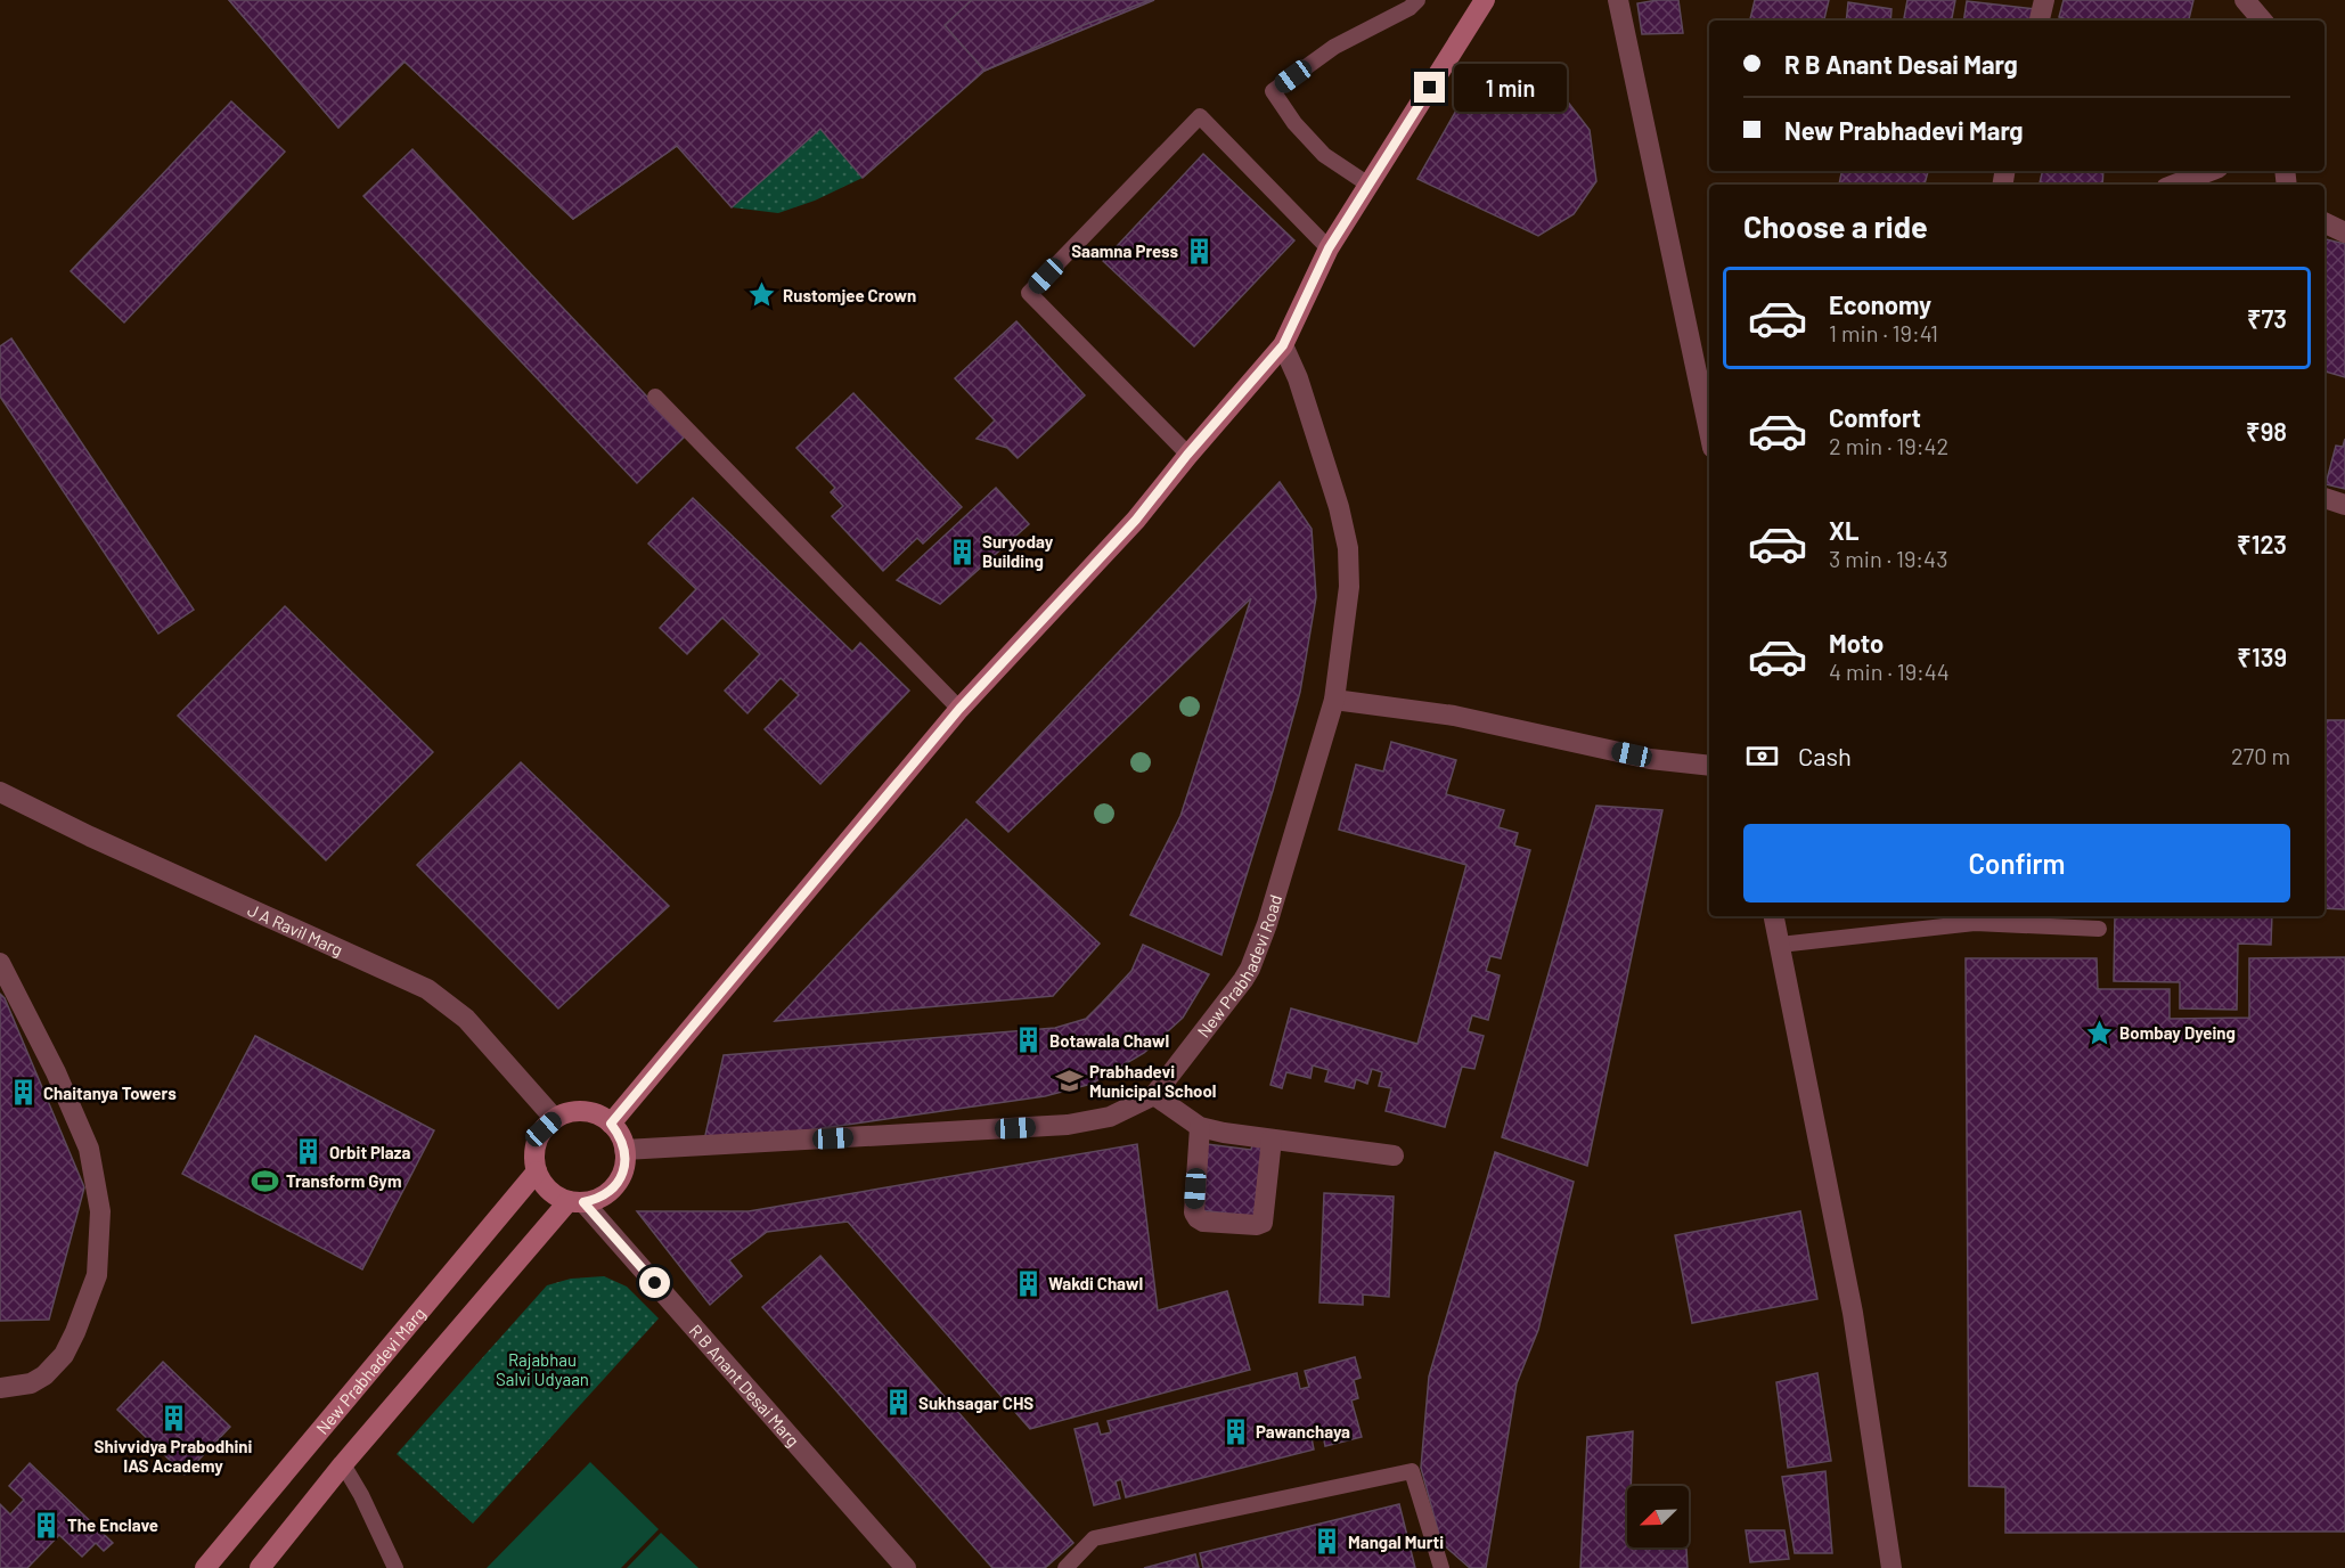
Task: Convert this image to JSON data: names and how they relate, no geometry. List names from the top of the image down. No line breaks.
{"streets":{"main road":["New Prabhadevi Marg"],"street":["J A Ravil Marg","New Prabhadevi Road","R B Anant Desai Marg"]},"crossings":[["J A Ravil Marg","New Prabhadevi Road"],["J A Ravil Marg","New Prabhadevi Marg"],["J A Ravil Marg","R B Anant Desai Marg"],["New Prabhadevi Road","New Prabhadevi Marg"],["New Prabhadevi Road","R B Anant Desai Marg"],["New Prabhadevi Marg","R B Anant Desai Marg"]],"parks":["Rajabhau Salvi Udyaan"],"places":{"building":["Saamna Press","Suryoday Building","Botawala Chawl","Chaitanya Towers","Orbit Plaza","Wakdi Chawl","Sukhsagar CHS","Shivvidya Prabodhini IAS Academy","Pawanchaya","The Enclave","Mangal Murti"],"place":["Rustomjee Crown","Bombay Dyeing"],"school or university":["Prabhadevi Municipal School"],"sports":["Transform Gym"]},"north":"bottom left","page":{"banner":["R B Anant Desai Marg","New Prabhadevi Marg"],"bubble":"1 min","heading":"Choose a ride","list":[{"name":"Economy","note":"1 min · 19:41","value":"₹73"},{"name":"Comfort","note":"2 min · 19:42","value":"₹98"},{"name":"XL","note":"3 min · 19:43","value":"₹123"},{"name":"Moto","note":"4 min · 19:44","value":"₹139"}],"pay":["Cash","270 m"],"buttons":"Confirm"}}
